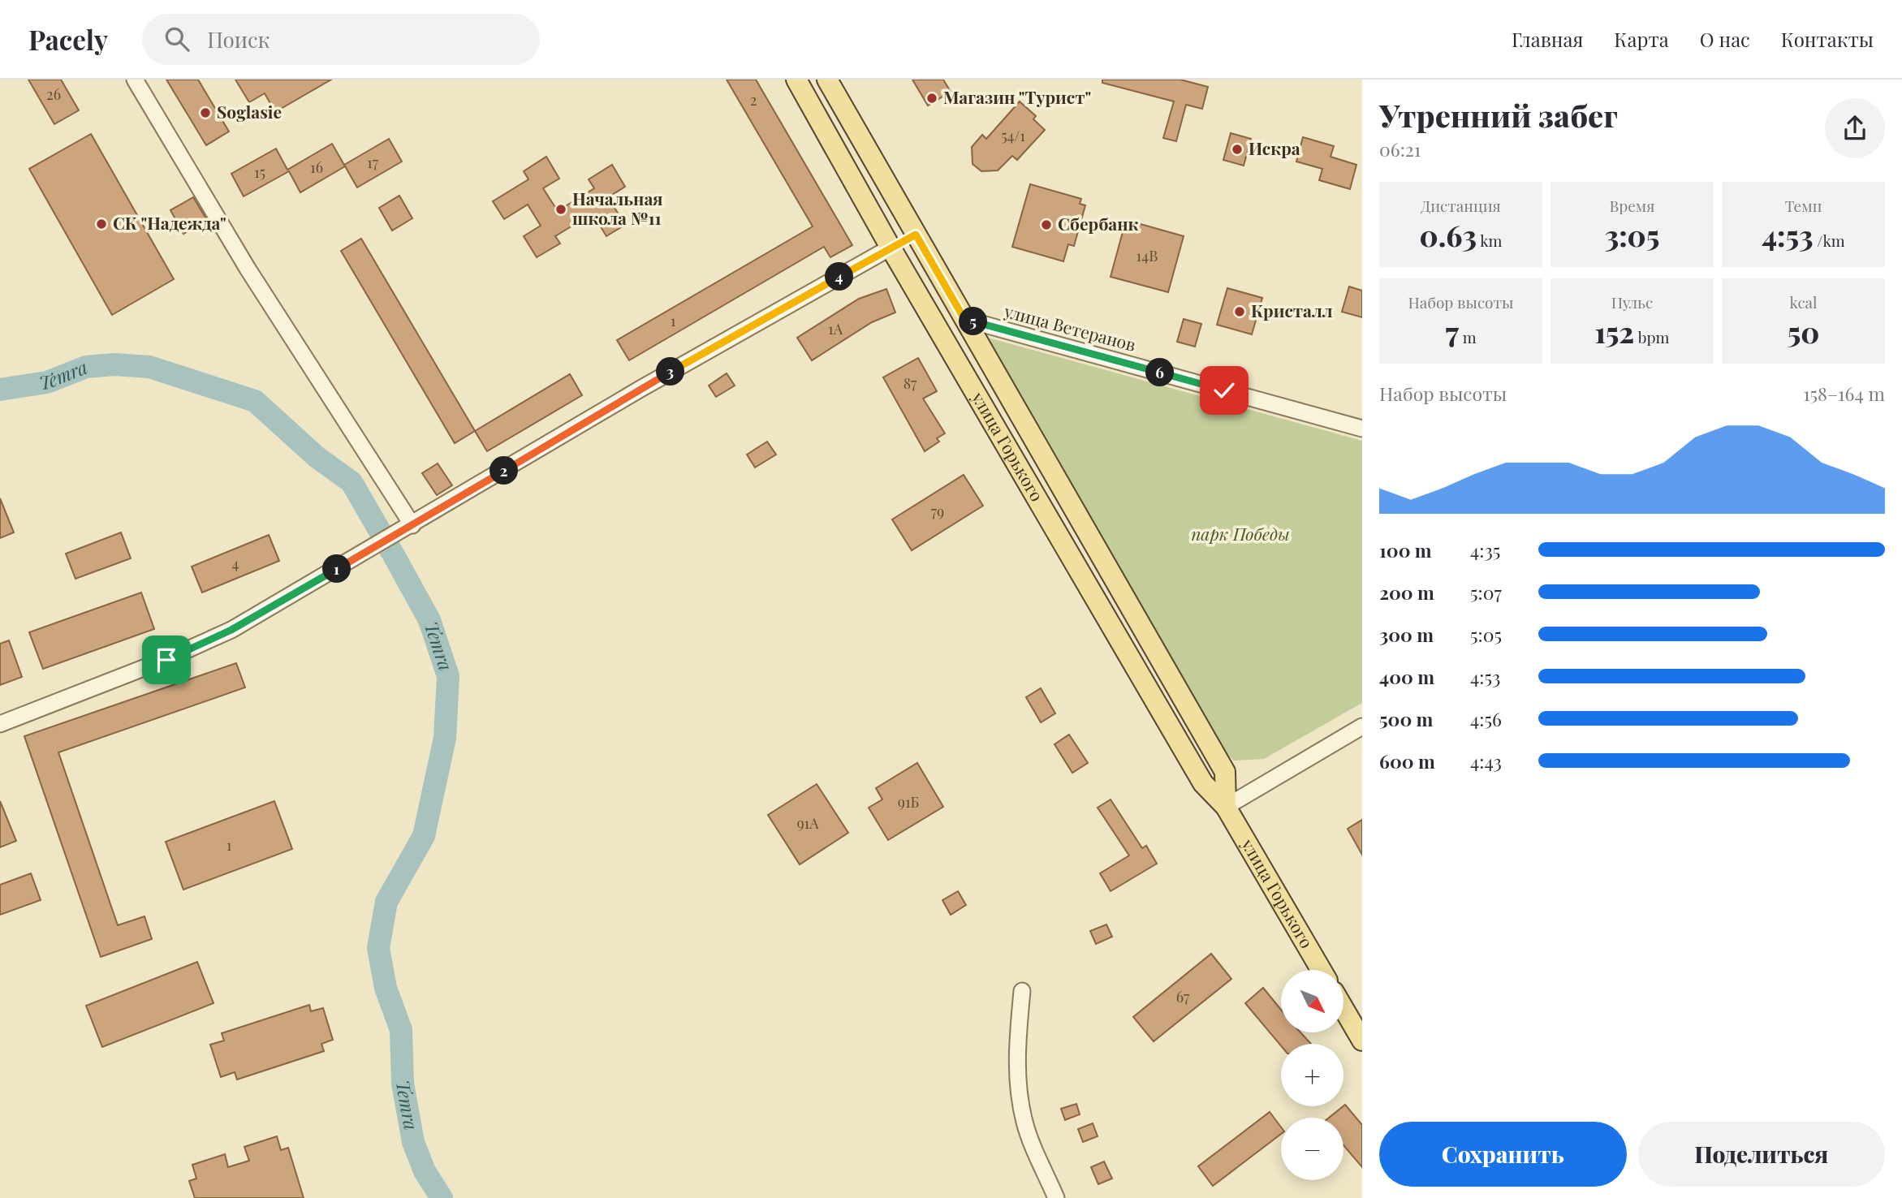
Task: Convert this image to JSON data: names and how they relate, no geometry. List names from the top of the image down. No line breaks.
{"streets":{"main road":["улица Горького"],"street":["улица Ветеранов"]},"crossings":[["улица Ветеранов","улица Горького"]],"water":["Temra"],"parks":["парк Победы"],"places":["Магазин \"Турист\"","Soglasie","Искра","Начальная школа №11","СК \"Надежда\"","Сбербанк","Кристалл"],"house_numbers":["26","2","54/1","17","16","15","14В","1","1А","87","79","4","91Б","91А","1","67"],"north":"bottom right","page":{"header":"Pacely","search":"Поиск","nav":["Главная","Карта","О нас","Контакты"],"heading":["Утренний забег","06:21"],"stats":[["Дистанция","0.63 km"],["Время","3:05"],["Темп","4:53 /km"],["Набор высоты","7 m"],["Пульс","152 bpm"],["kcal","50"]],"pins":["4","5","3","6","2","1"],"chart":["Набор высоты","158–164 m"],"list":[{"name":"100 m","note":"4:35"},{"name":"200 m","note":"5:07"},{"name":"300 m","note":"5:05"},{"name":"400 m","note":"4:53"},{"name":"500 m","note":"4:56"},{"name":"600 m","note":"4:43"}],"map_buttons":["+","−"],"buttons":["Сохранить","Поделиться"]}}
